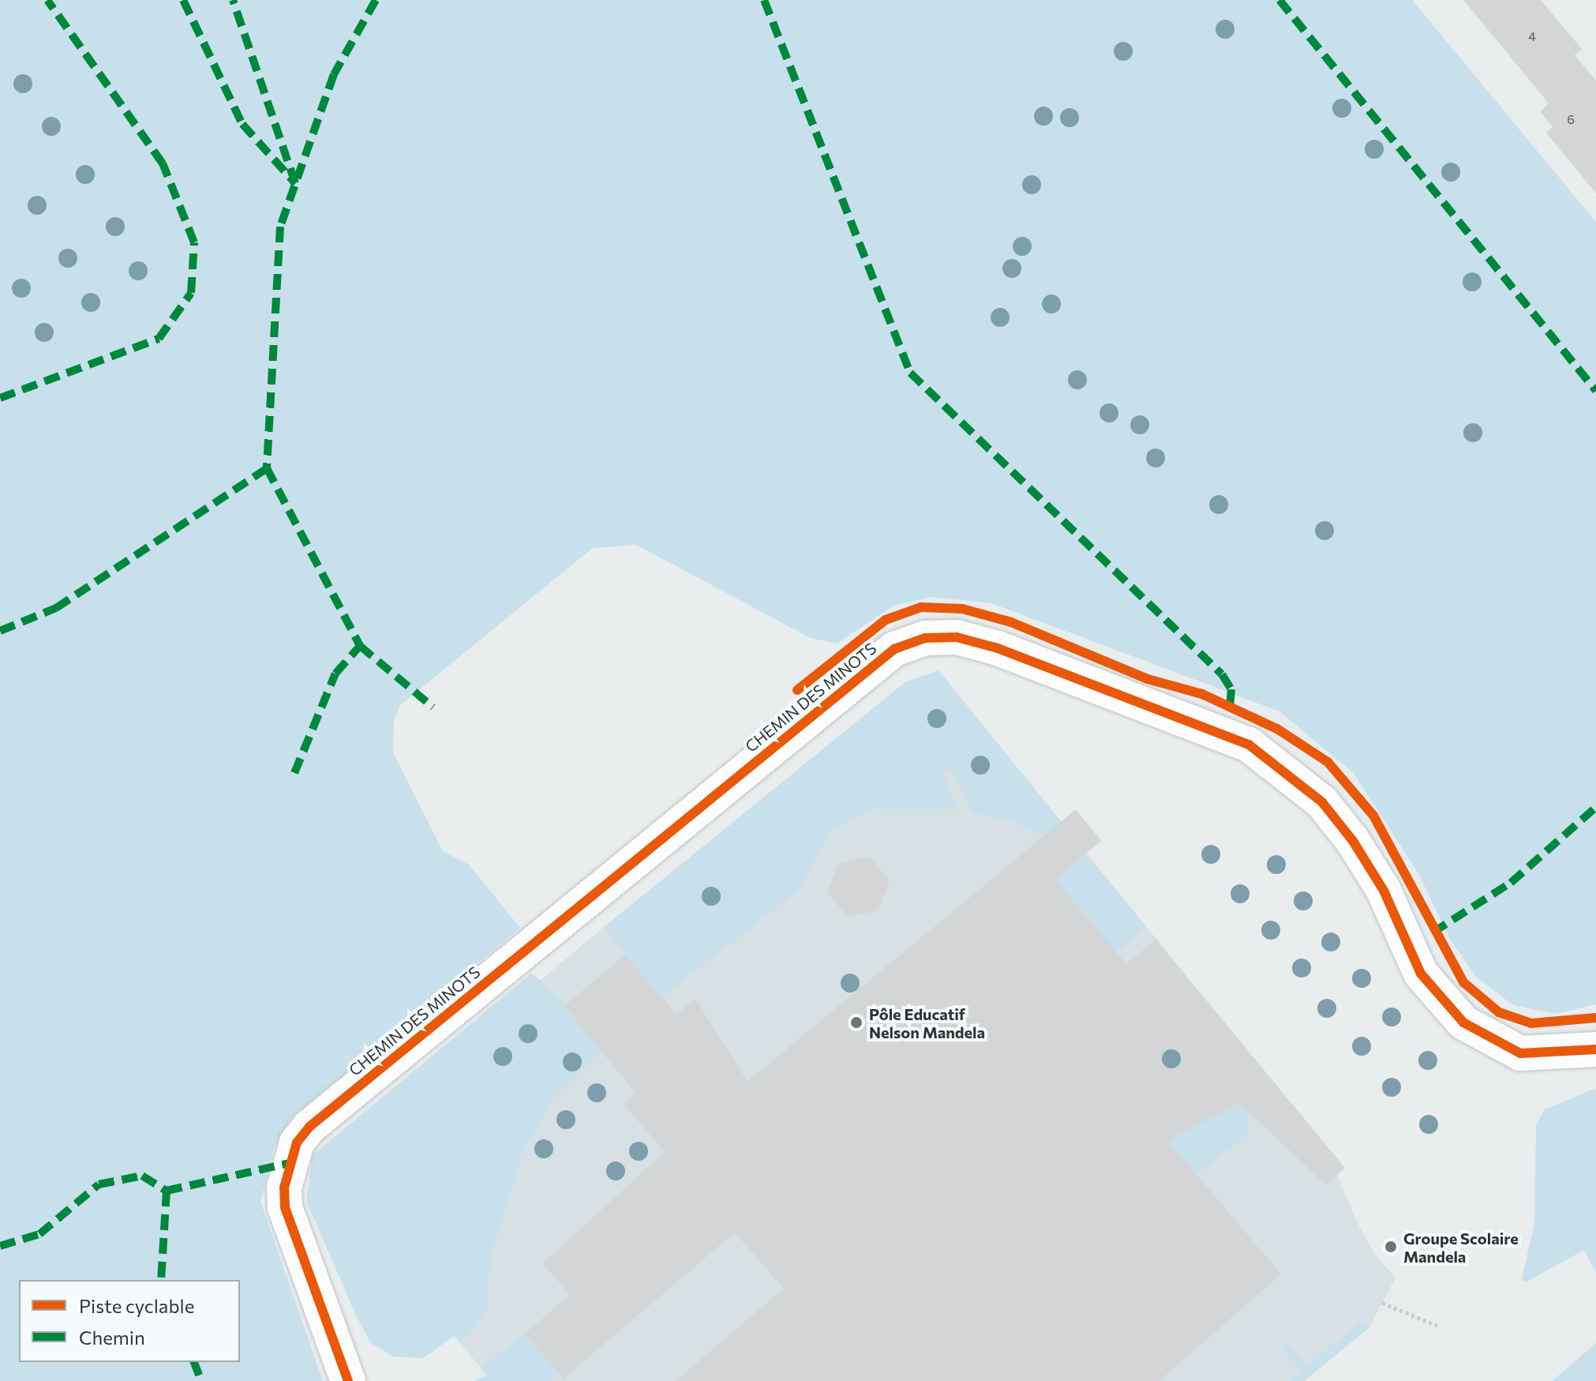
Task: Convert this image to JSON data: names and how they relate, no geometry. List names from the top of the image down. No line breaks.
{"streets":{"street":["CHEMIN DES MINOTS"]},"places":["Pôle Educatif Nelson Mandela","Groupe Scolaire Mandela"],"house_numbers":["4","6"],"legend":["Piste cyclable","Chemin"]}
